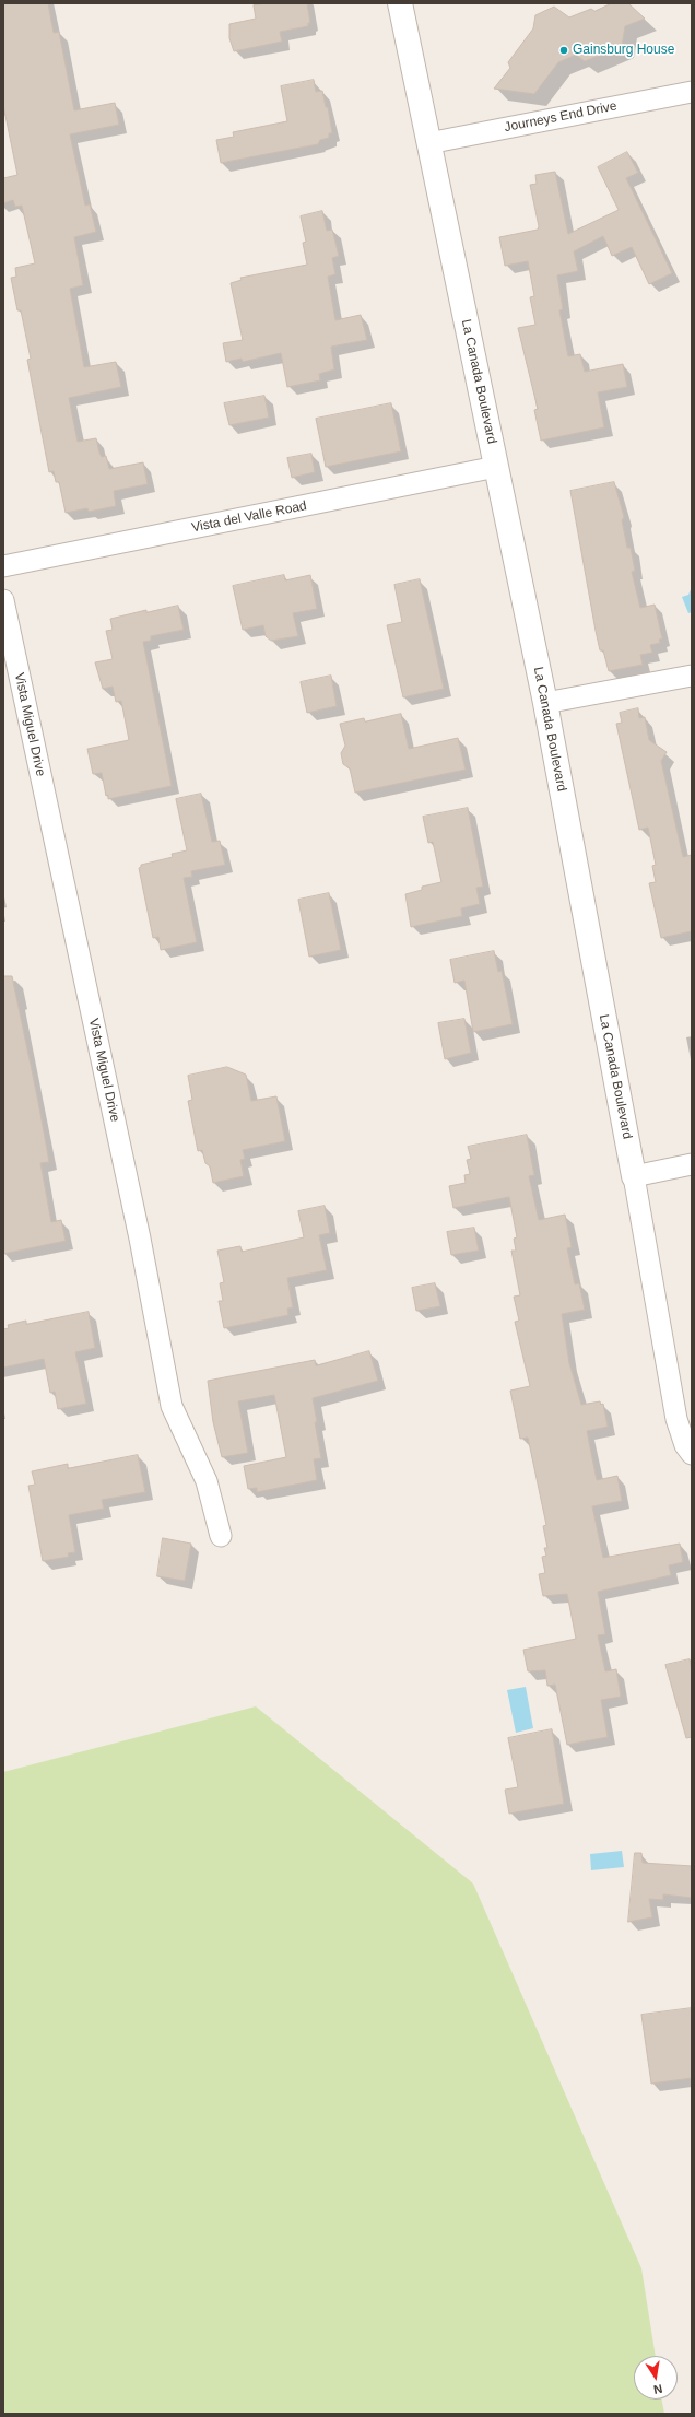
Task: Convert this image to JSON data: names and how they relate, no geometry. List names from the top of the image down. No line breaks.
{"streets":{"street":["Journeys End Drive","La Canada Boulevard","Vista del Valle Road","Vista Miguel Drive"]},"crossings":[["Journeys End Drive","La Canada Boulevard"],["La Canada Boulevard","Vista del Valle Road"]],"places":["Gainsburg House"],"north":"bottom"}
